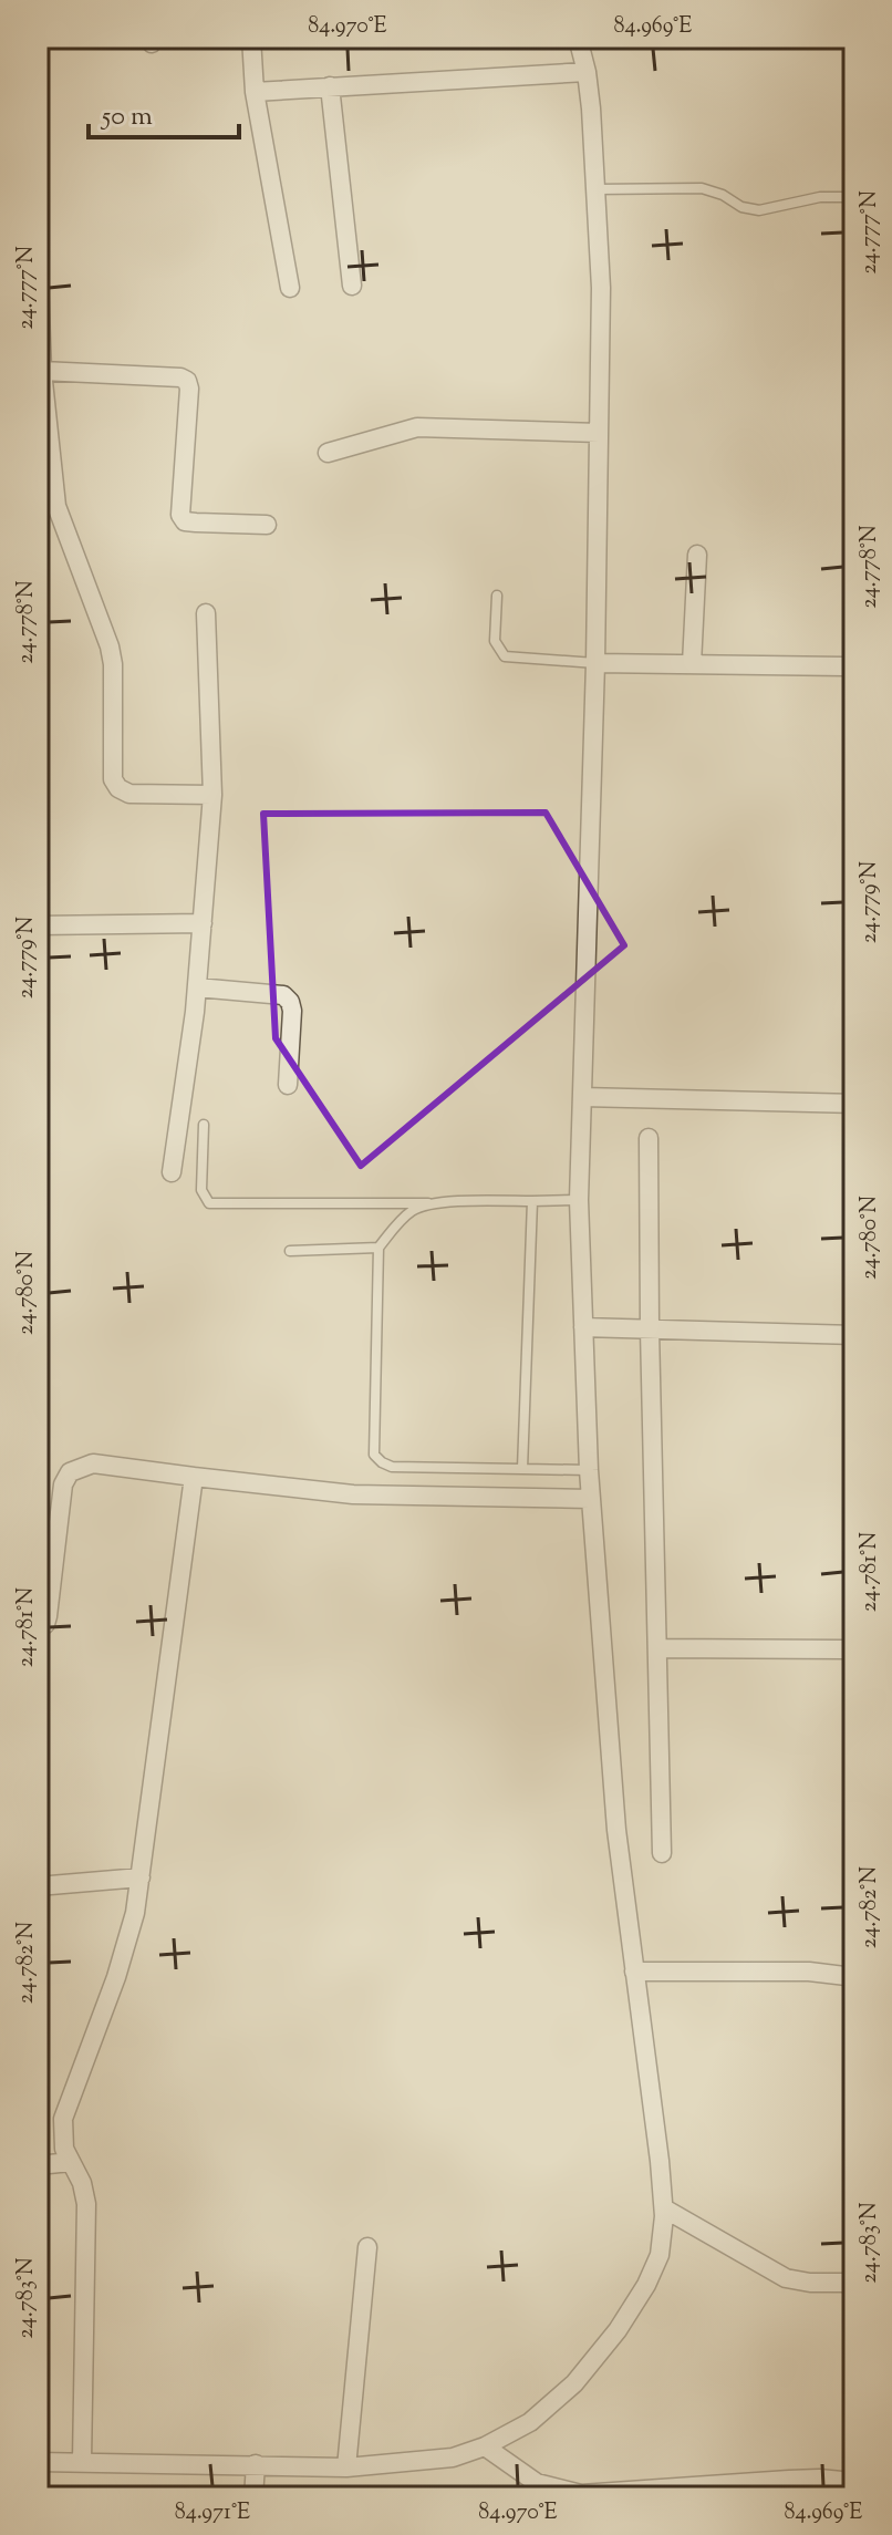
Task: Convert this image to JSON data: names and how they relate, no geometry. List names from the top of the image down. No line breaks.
{"scale_bar":"50 m","coordinates":["84.970°E","84.969°E","24.777°N","24.778°N","24.779°N","24.780°N","24.781°N","24.782°N","24.783°N","84.971°E"]}
